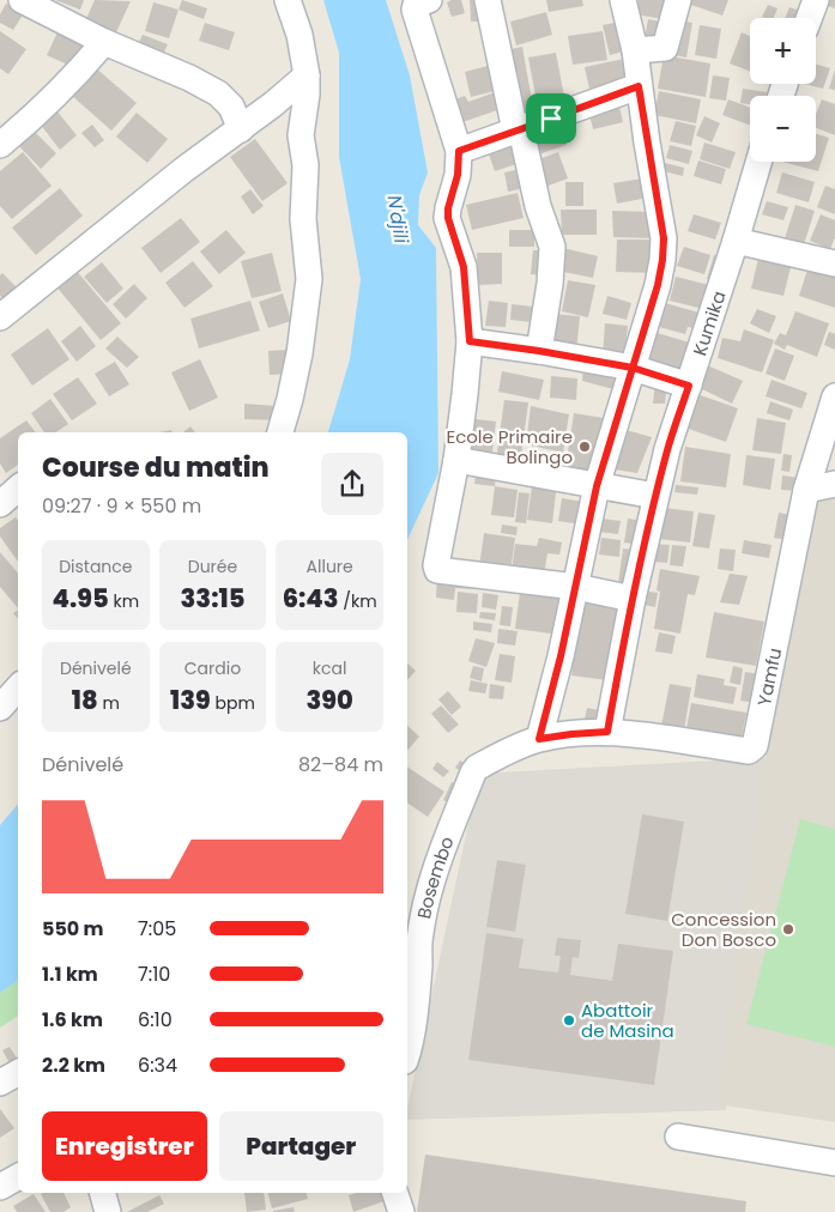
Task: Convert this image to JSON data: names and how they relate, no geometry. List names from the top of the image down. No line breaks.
{"streets":{"street":["Kumika","Yamfu","Bosembo"]},"crossings":[["Kumika","Yamfu"],["Yamfu","Bosembo"]],"water":["N'djili"],"places":["Ecole Primaire Bolingo","Concession Don Bosco","Abattoir de Masina"],"page":{"map_buttons":["+","−"],"heading":["Course du matin","09:27 · 9 × 550 m"],"stats":[["Distance","4.95 km"],["Durée","33:15"],["Allure","6:43 /km"],["Dénivelé","18 m"],["Cardio","139 bpm"],["kcal","390"]],"chart":["Dénivelé","82–84 m"],"list":[{"name":"550 m","note":"7:05"},{"name":"1.1 km","note":"7:10"},{"name":"1.6 km","note":"6:10"},{"name":"2.2 km","note":"6:34"}],"buttons":["Enregistrer","Partager"]}}
